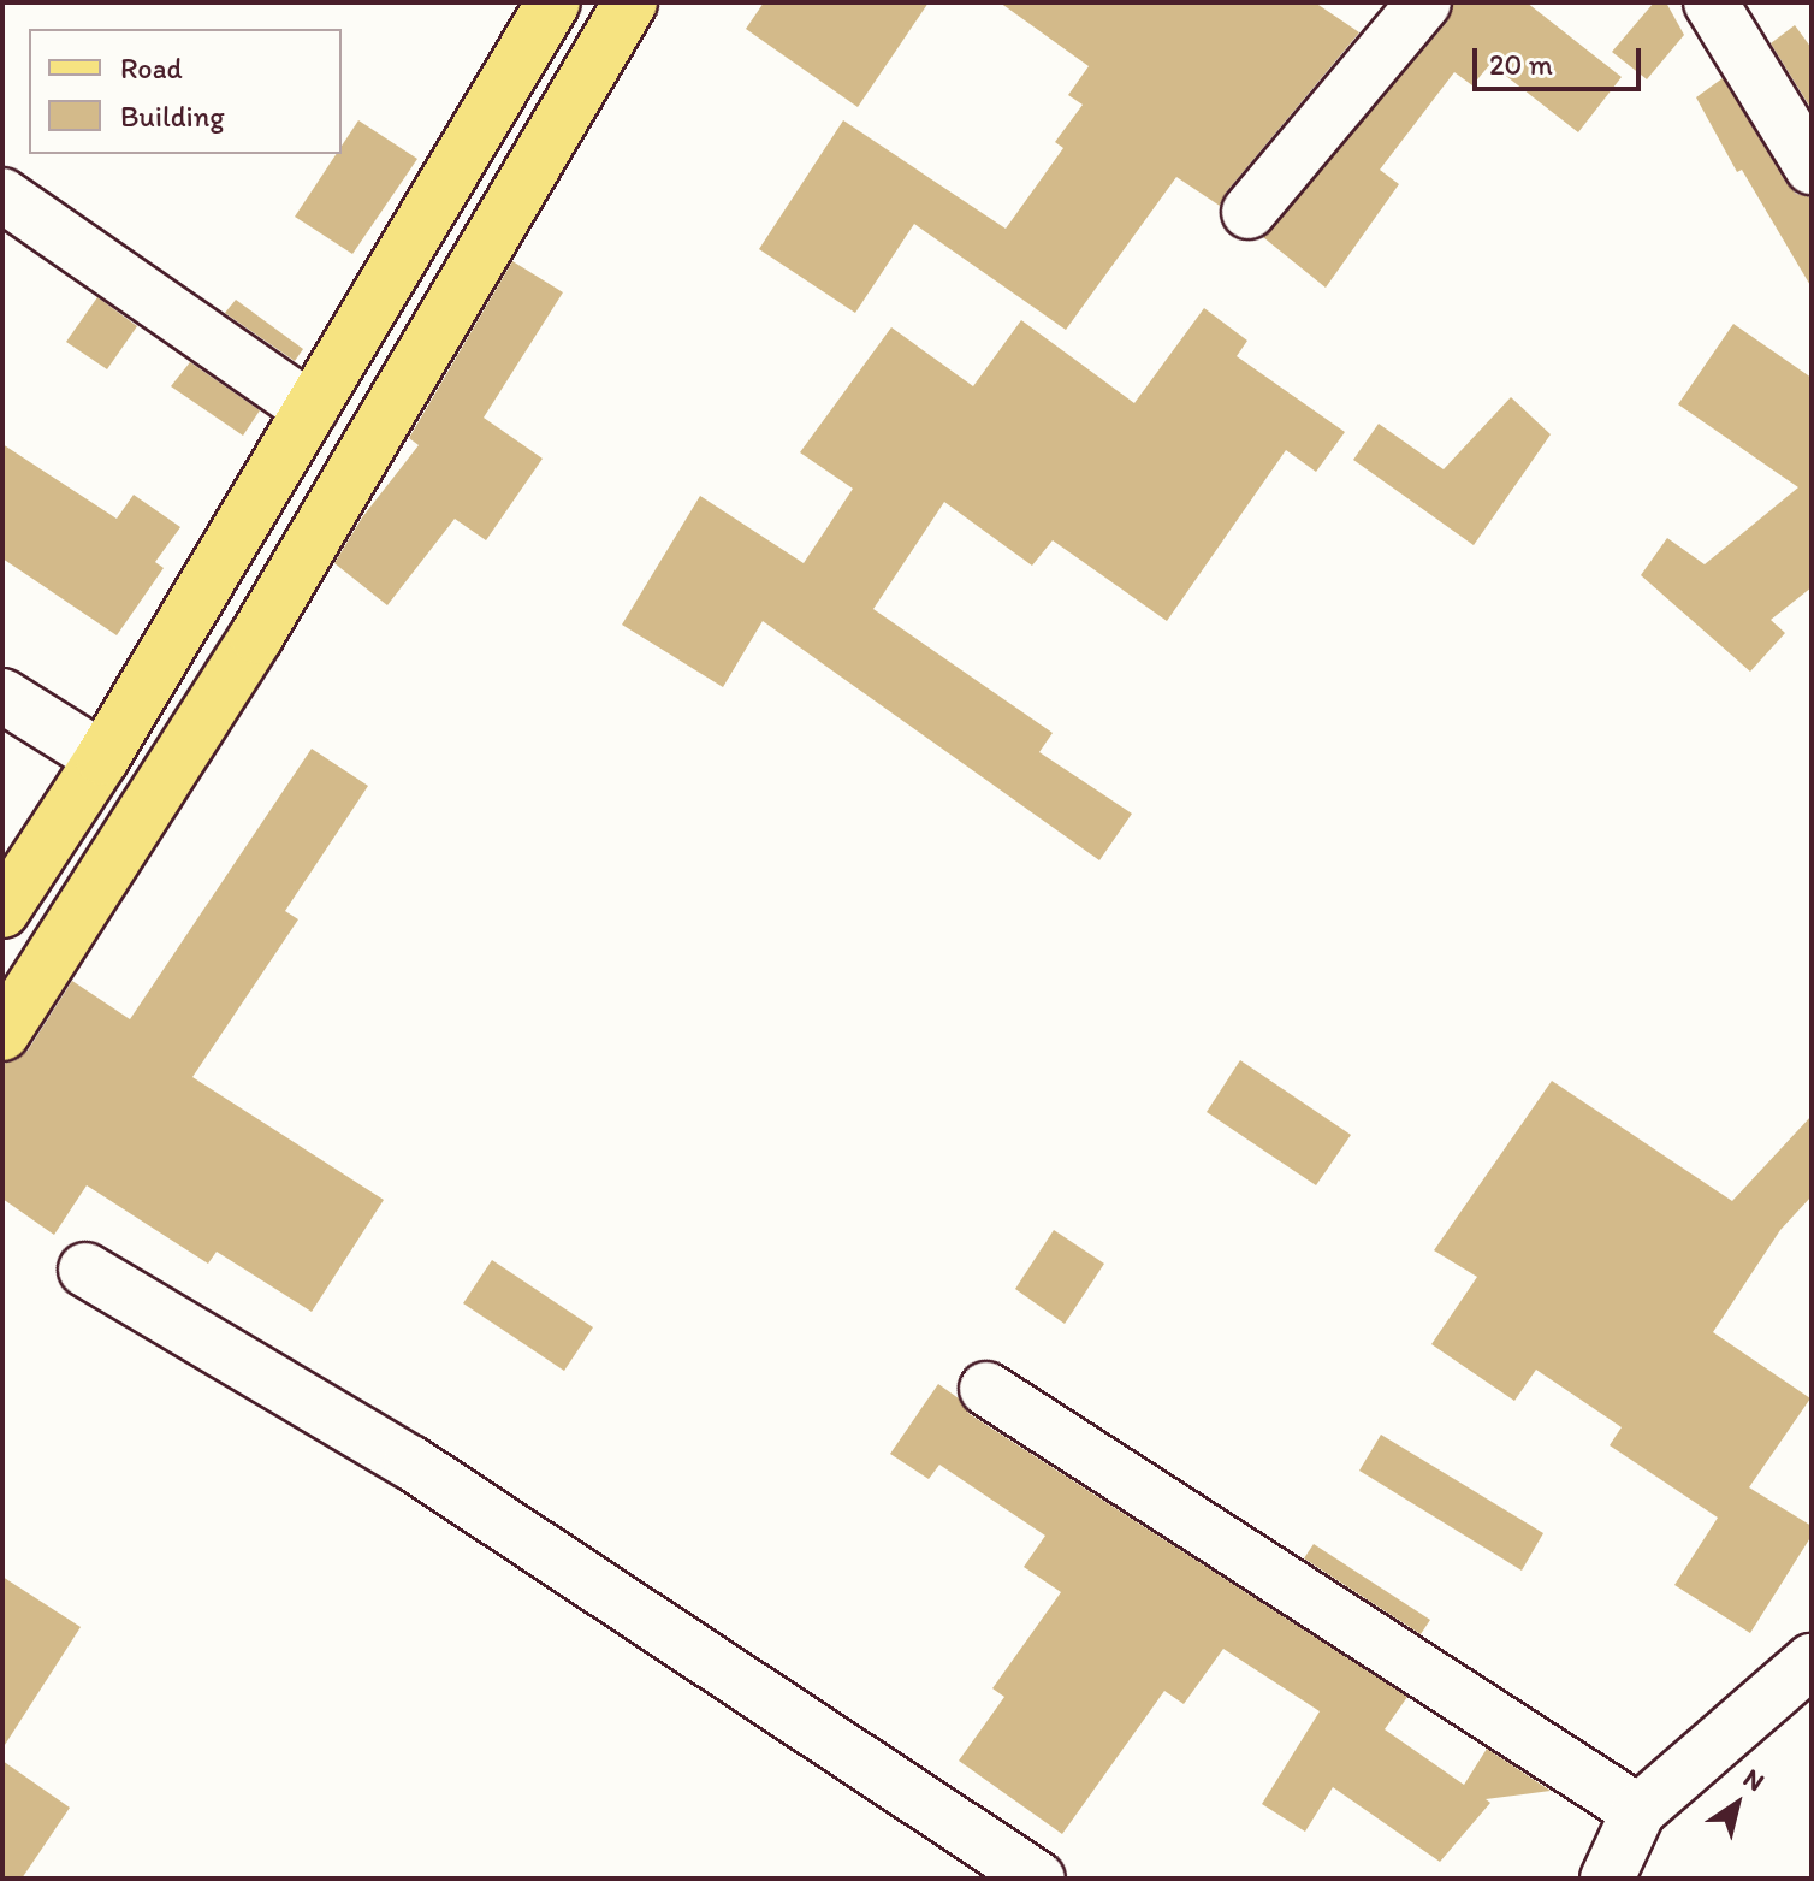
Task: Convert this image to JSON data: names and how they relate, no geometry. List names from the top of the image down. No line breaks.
{"legend":["Road","Building"],"scale_bar":"20 m","north":"top right"}
